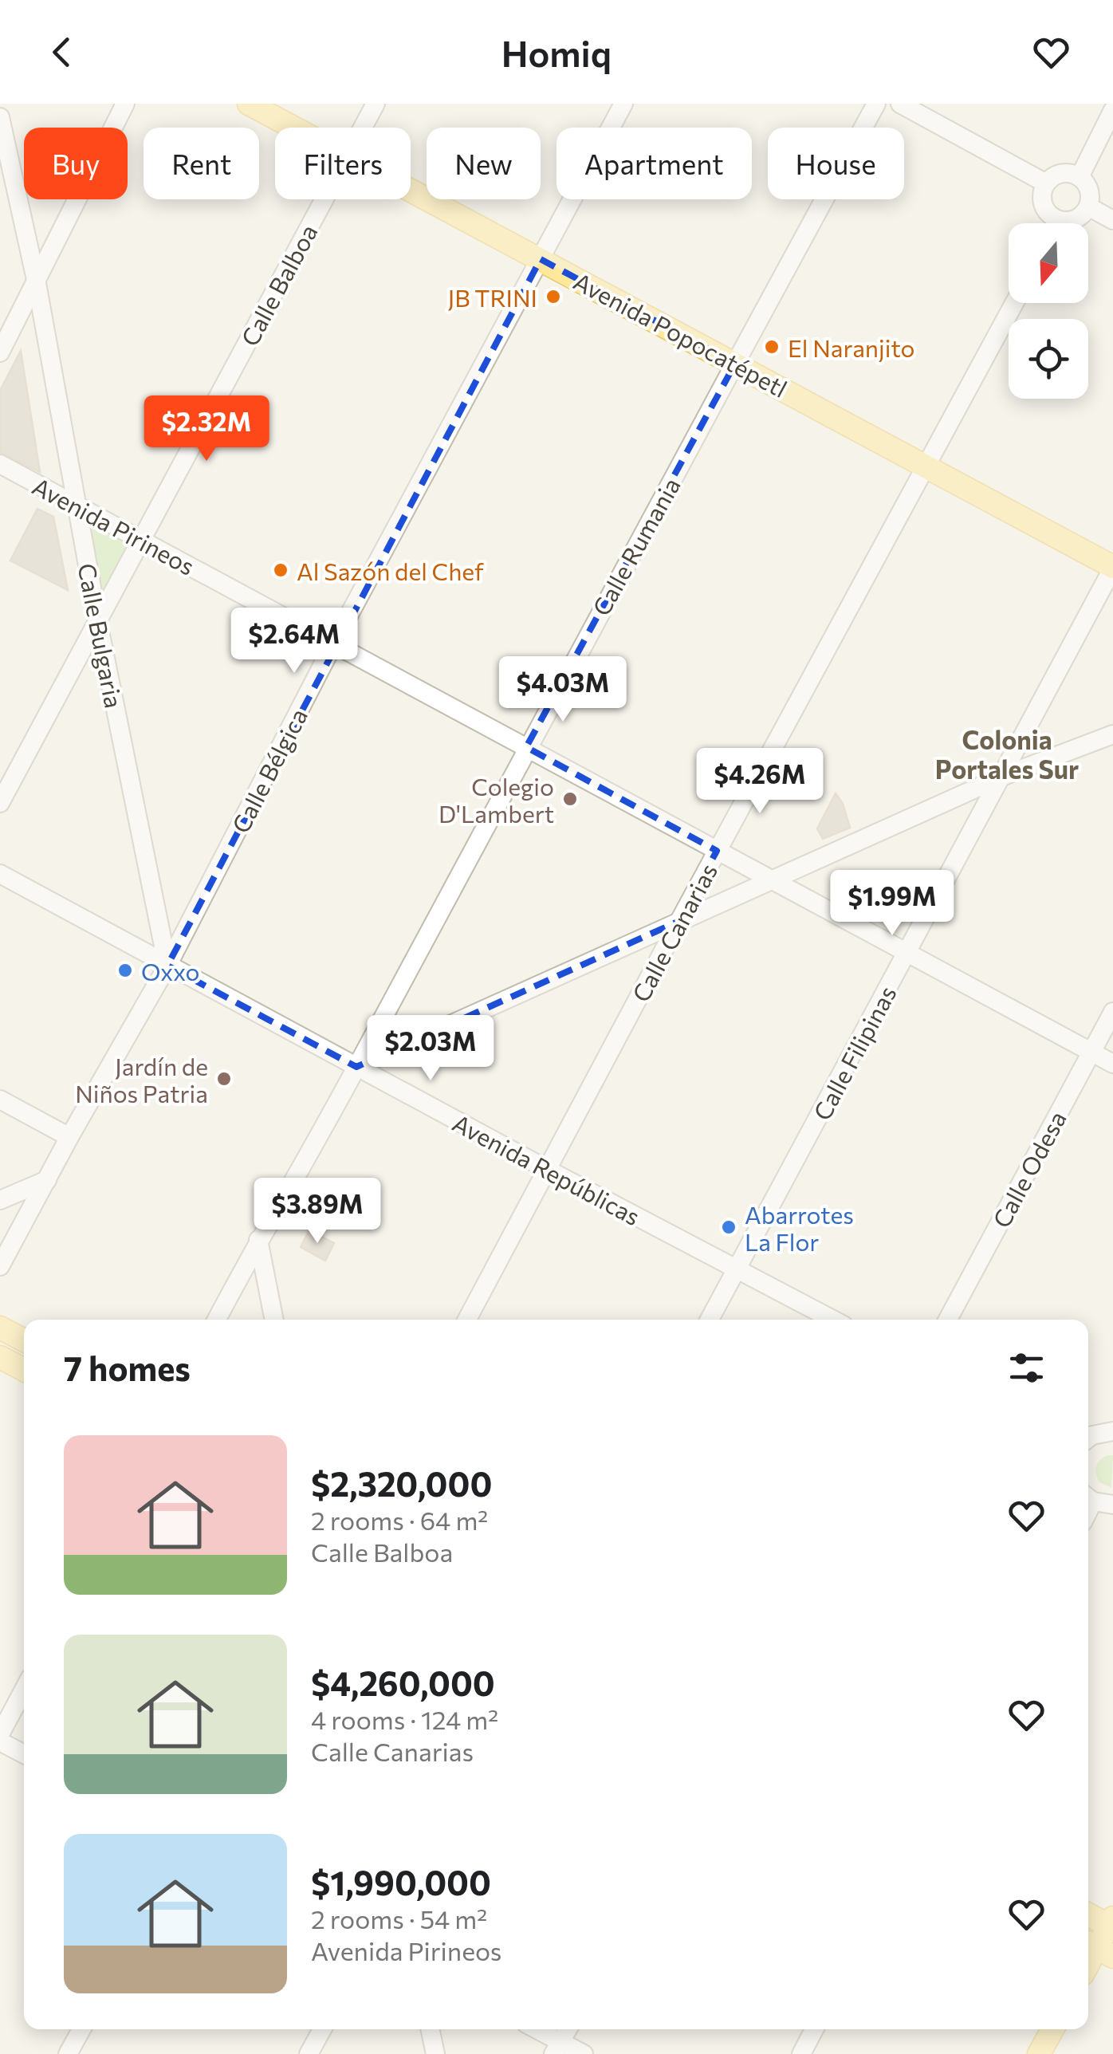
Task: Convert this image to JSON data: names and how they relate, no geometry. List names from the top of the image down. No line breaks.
{"streets":{"main road":["Avenida Popocatépetl"],"street":["Calle Balboa","Avenida Pirineos","Calle Rumania","Calle Bulgaria","Calle Bélgica","Calle Canarias","Calle Filipinas","Avenida Repúblicas","Calle Odesa"]},"crossings":[["Calle Balboa","Avenida Pirineos"],["Calle Balboa","Calle Bulgaria"],["Avenida Popocatépetl","Calle Rumania"],["Avenida Popocatépetl","Calle Bélgica"],["Avenida Popocatépetl","Calle Canarias"],["Avenida Popocatépetl","Calle Filipinas"],["Avenida Pirineos","Calle Rumania"],["Avenida Pirineos","Calle Bulgaria"],["Avenida Pirineos","Calle Bélgica"],["Avenida Pirineos","Calle Canarias"],["Avenida Pirineos","Calle Filipinas"],["Avenida Pirineos","Calle Odesa"],["Calle Rumania","Avenida Repúblicas"],["Calle Bulgaria","Calle Bélgica"],["Calle Bulgaria","Avenida Repúblicas"],["Calle Bélgica","Avenida Repúblicas"],["Calle Canarias","Avenida Repúblicas"],["Calle Filipinas","Avenida Repúblicas"]],"districts":["Colonia Portales Sur"],"places":["JB TRINI","El Naranjito","Al Sazón del Chef","Colegio D'Lambert","Oxxo","Jardín de Niños Patria","Abarrotes La Flor"],"north":"bottom","page":{"header":"Homiq","chip":["Buy","Rent","Filters","New","Apartment","House"],"price":["$2.32M","$2.64M","$4.03M","$4.26M","$1.99M","$2.03M","$3.89M"],"heading":"7 homes","list":[{"name":"$2,320,000","note":"2 rooms · 64 m² · Calle Balboa"},{"name":"$4,260,000","note":"4 rooms · 124 m² · Calle Canarias"},{"name":"$1,990,000","note":"2 rooms · 54 m² · Avenida Pirineos"}]}}
